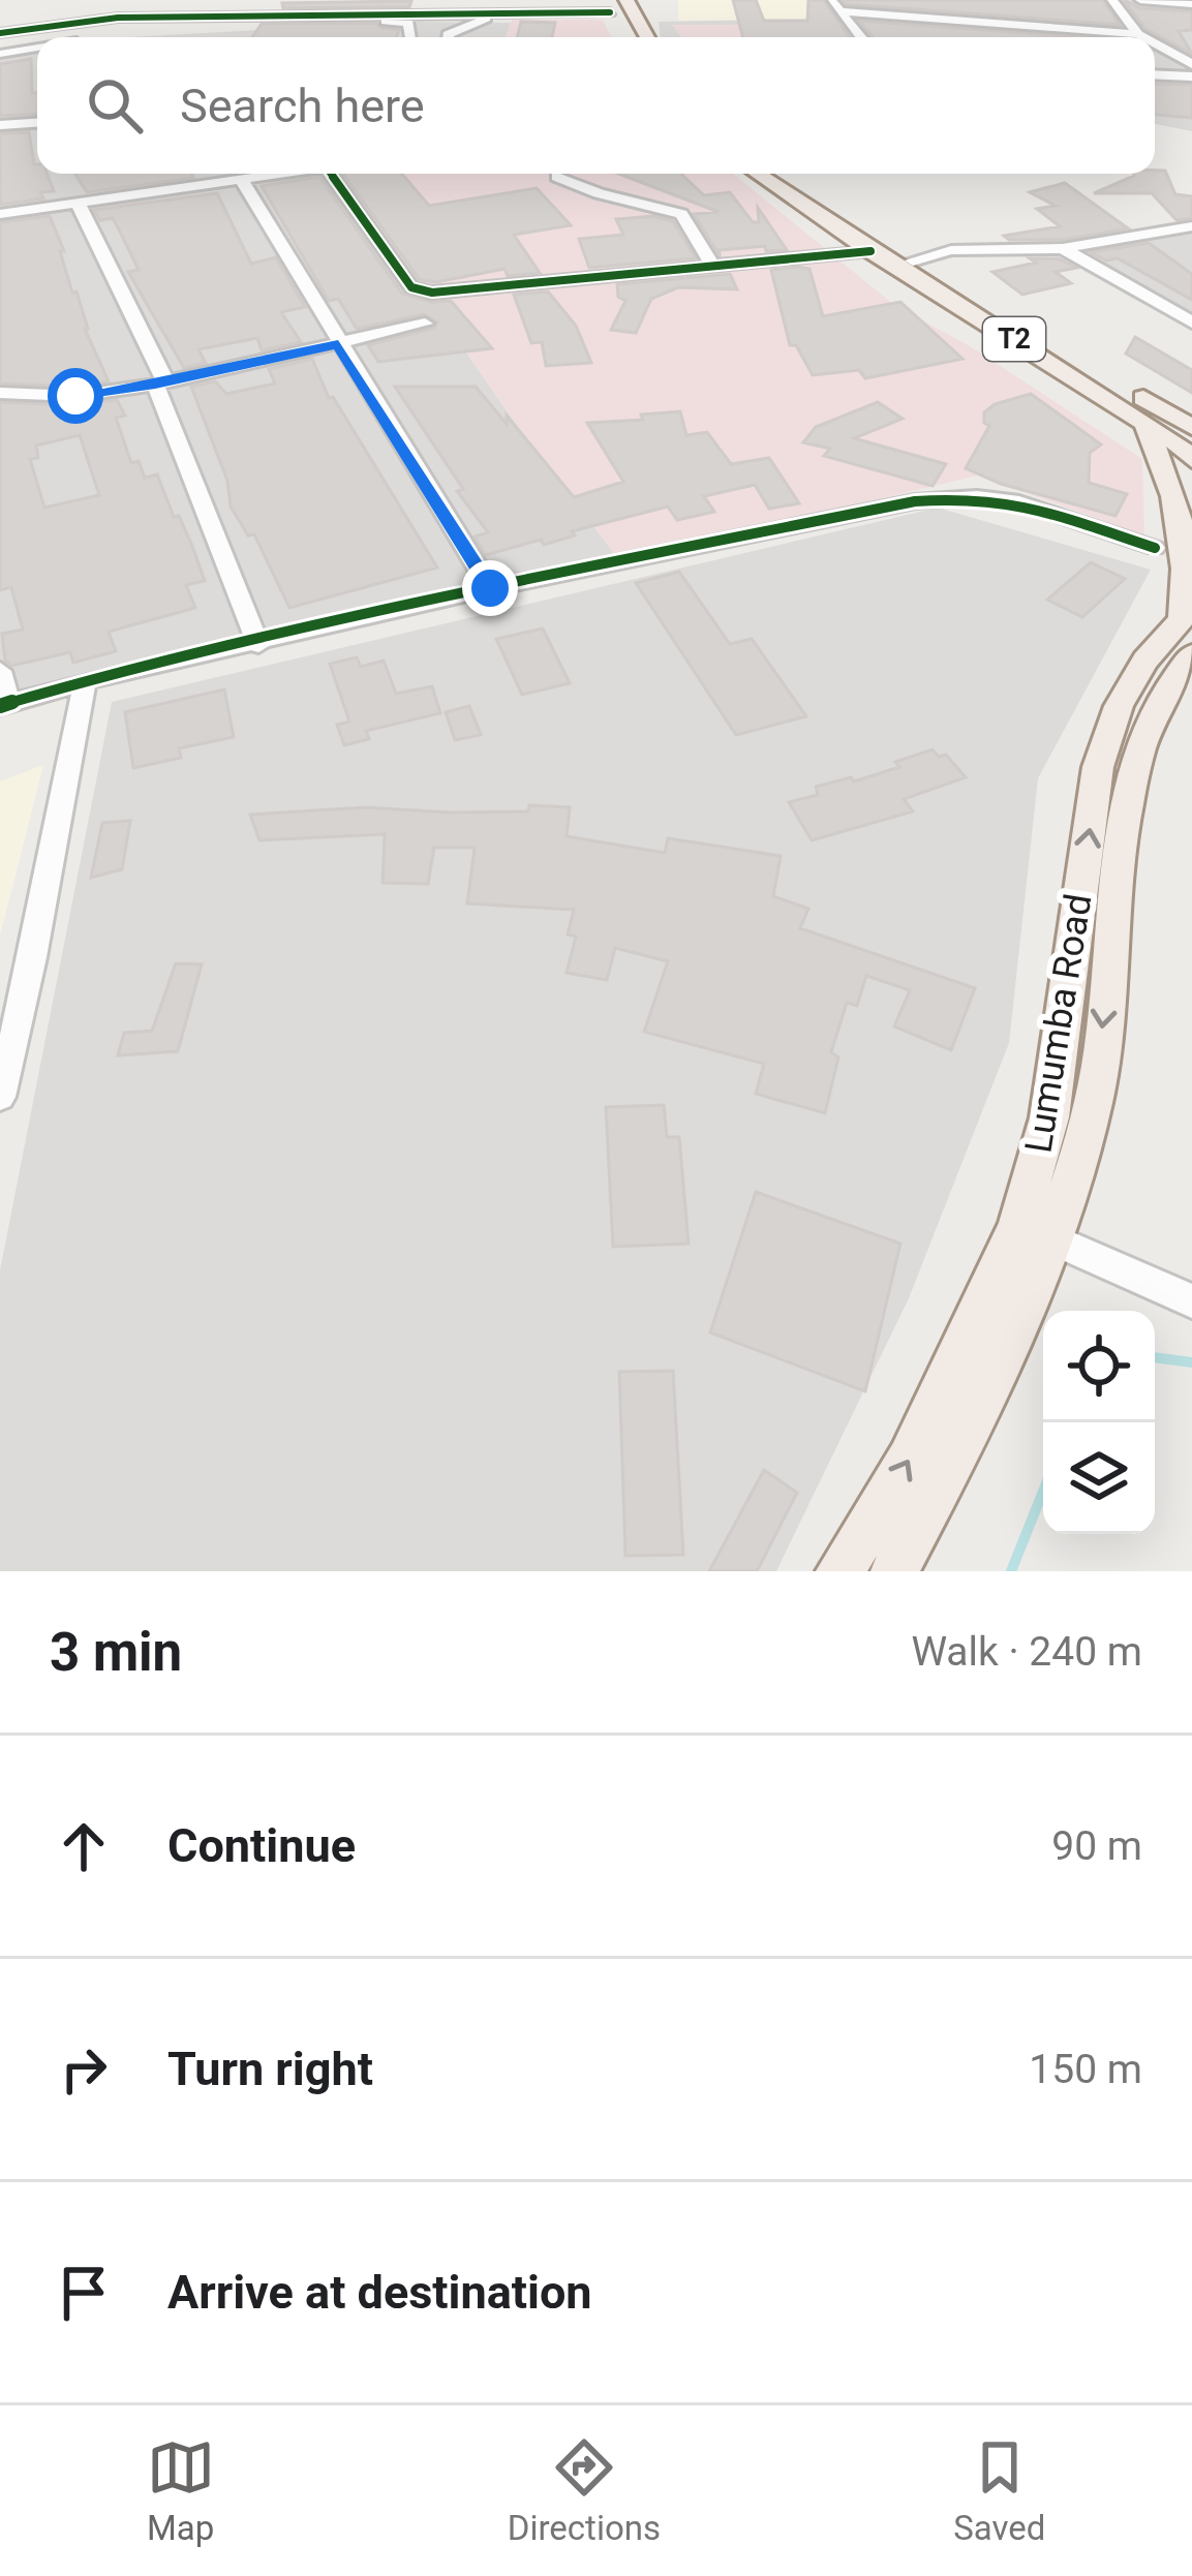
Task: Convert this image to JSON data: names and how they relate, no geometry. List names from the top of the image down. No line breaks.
{"streets":{"main road":["T2","Lumumba Road"]},"page":{"search":"Search here","heading":["3 min","Walk · 240 m"],"list":[["Continue","90 m"],["Turn right","150 m"],"Arrive at destination"],"nav":["Map","Directions","Saved"]}}
